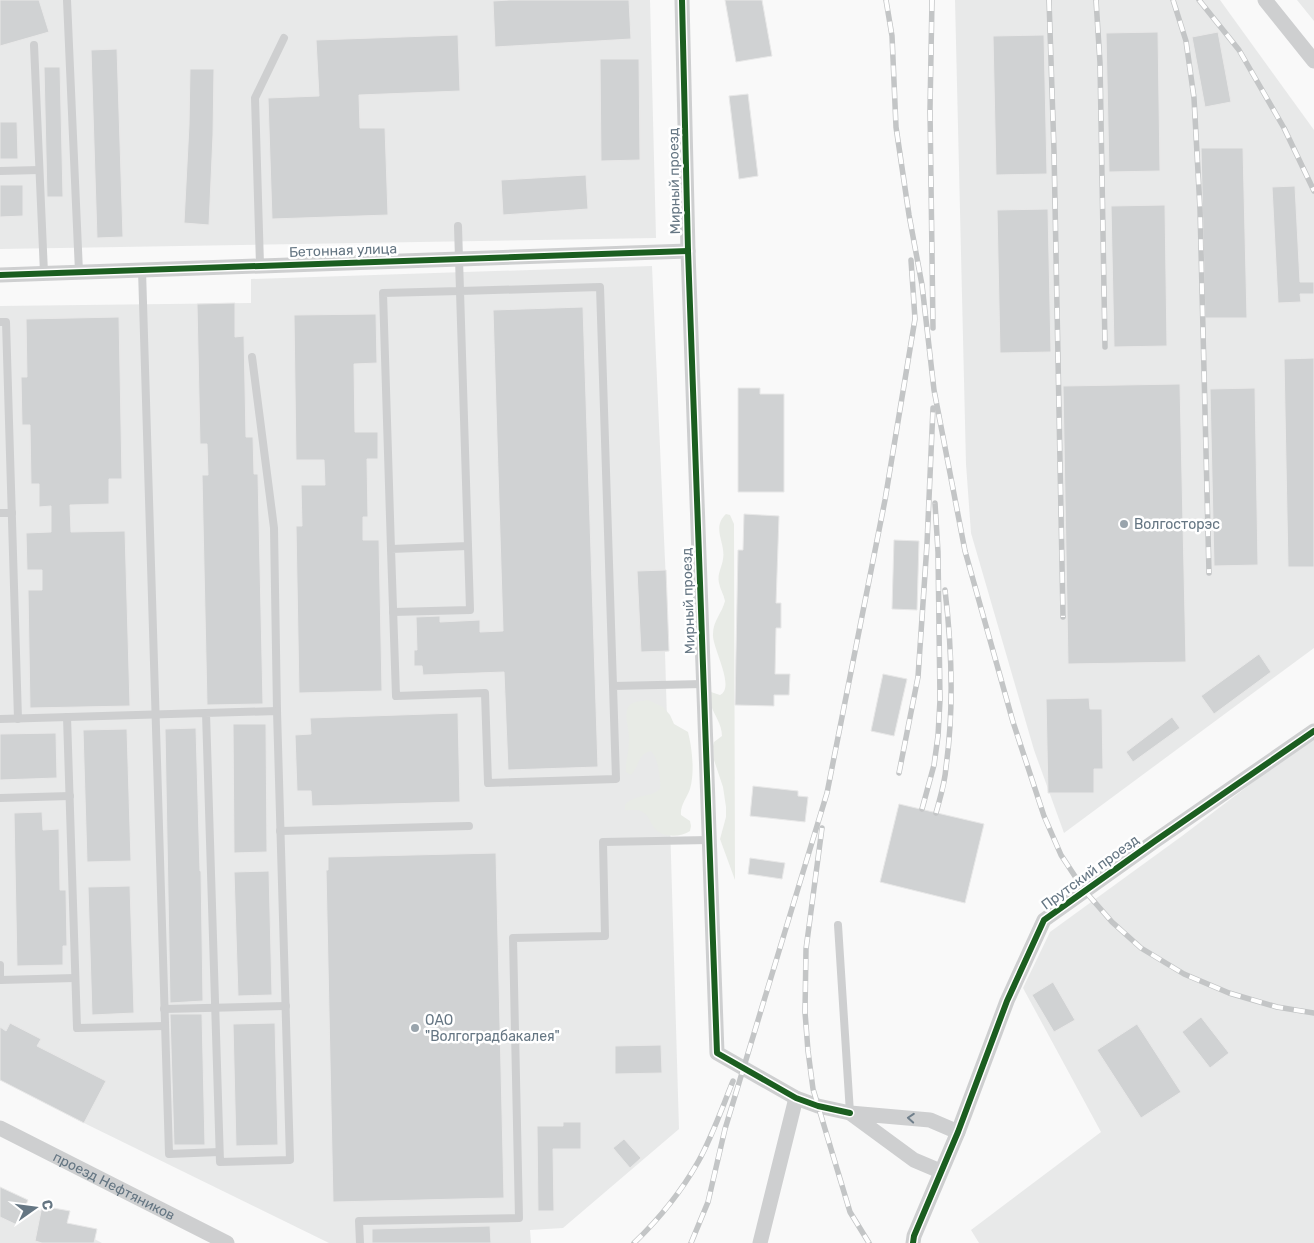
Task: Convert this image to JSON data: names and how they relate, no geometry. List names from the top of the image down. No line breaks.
{"streets":{"street":["Мирный проезд","Бетонная улица","Прутский проезд","проезд Нефтяников"]},"crossings":[["Мирный проезд","Бетонная улица"]],"places":["Волгосторэс","ОАО \"Волгоградбакалея\""],"north":"right"}
